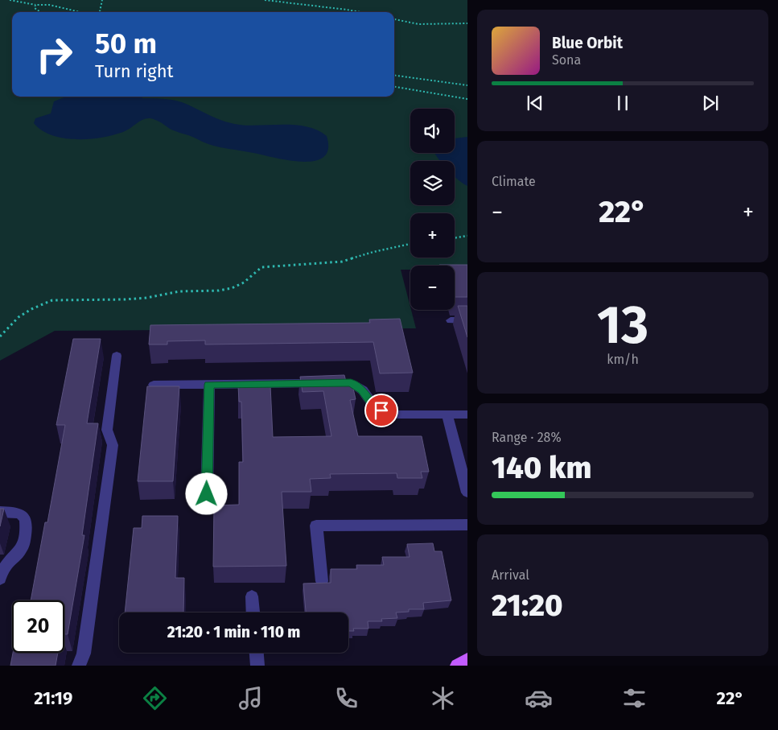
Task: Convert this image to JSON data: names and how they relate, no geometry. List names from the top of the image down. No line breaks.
{"page":{"turn":["50 m","Turn right"],"song":["Blue Orbit","Sona"],"map_buttons":["+","−"],"tile":["Climate",["13","km/h"],["Range · 28%","140 km"],["Arrival","21:20"]],"heat":["−","22°","+"],"limit":"20","trip":"21:20 · 1 min · 110 m","tabs":["21:19","22°"]}}
